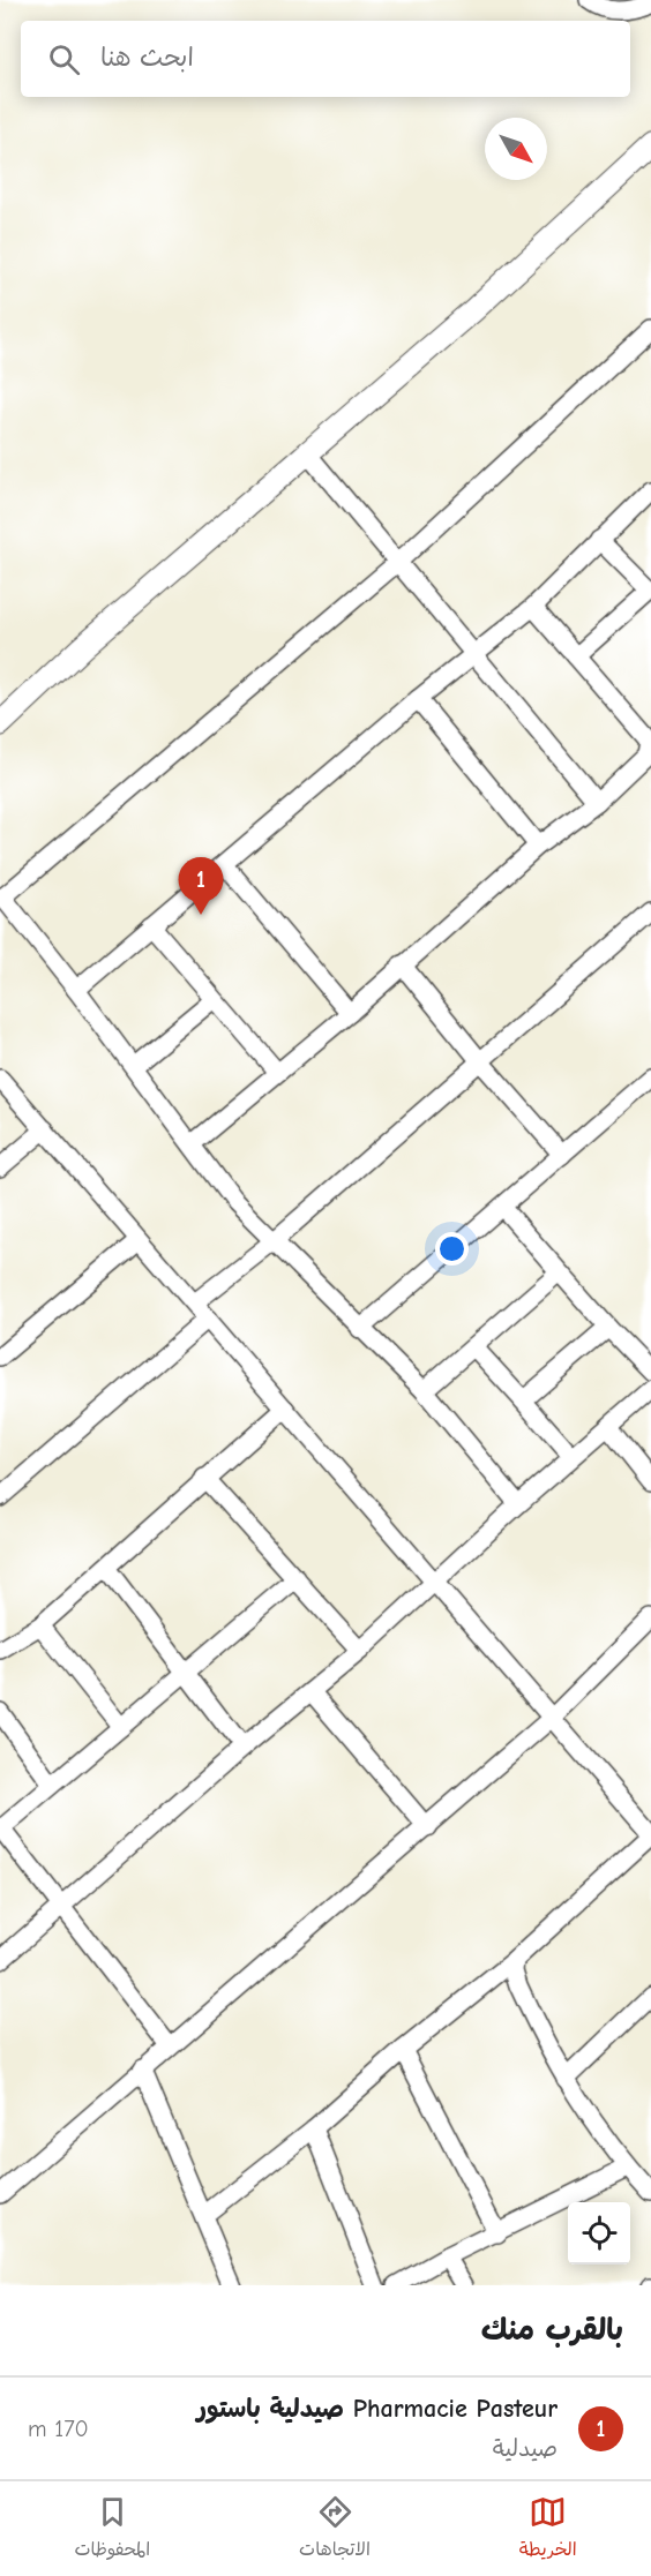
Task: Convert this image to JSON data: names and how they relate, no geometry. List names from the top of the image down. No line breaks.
{"north":"bottom right","page":{"search":"ابحث هنا","pins":"1","heading":"بالقرب منك","list":[{"mark":"1","name":"Pharmacie Pasteur صيدلية باستور","note":"صيدلية","value":"170 m"}],"nav":["الخريطة","الاتجاهات","المحفوظات"]}}
